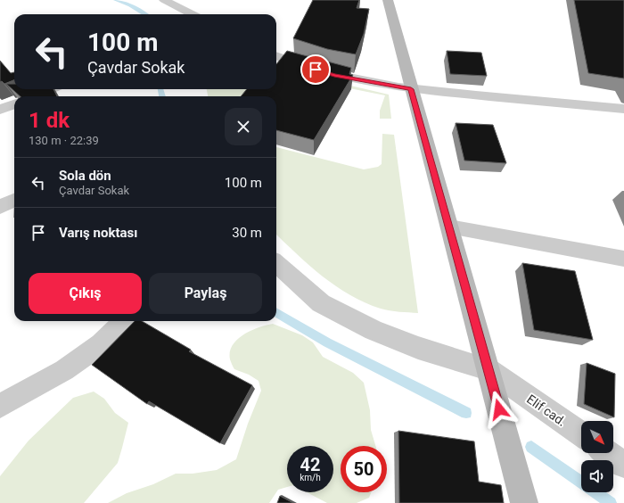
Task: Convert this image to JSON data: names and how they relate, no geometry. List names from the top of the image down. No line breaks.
{"streets":{"street":["Elif cad."]},"north":"bottom right","page":{"turn":["100 m","Çavdar Sokak"],"heading":["1 dk","130 m · 22:39"],"list":[{"name":"Sola dön","note":"Çavdar Sokak","value":"100 m"},{"name":"Varış noktası","value":"30 m"}],"buttons":["Çıkış","Paylaş"],"speed":"42 km/h","limit":"50"}}
